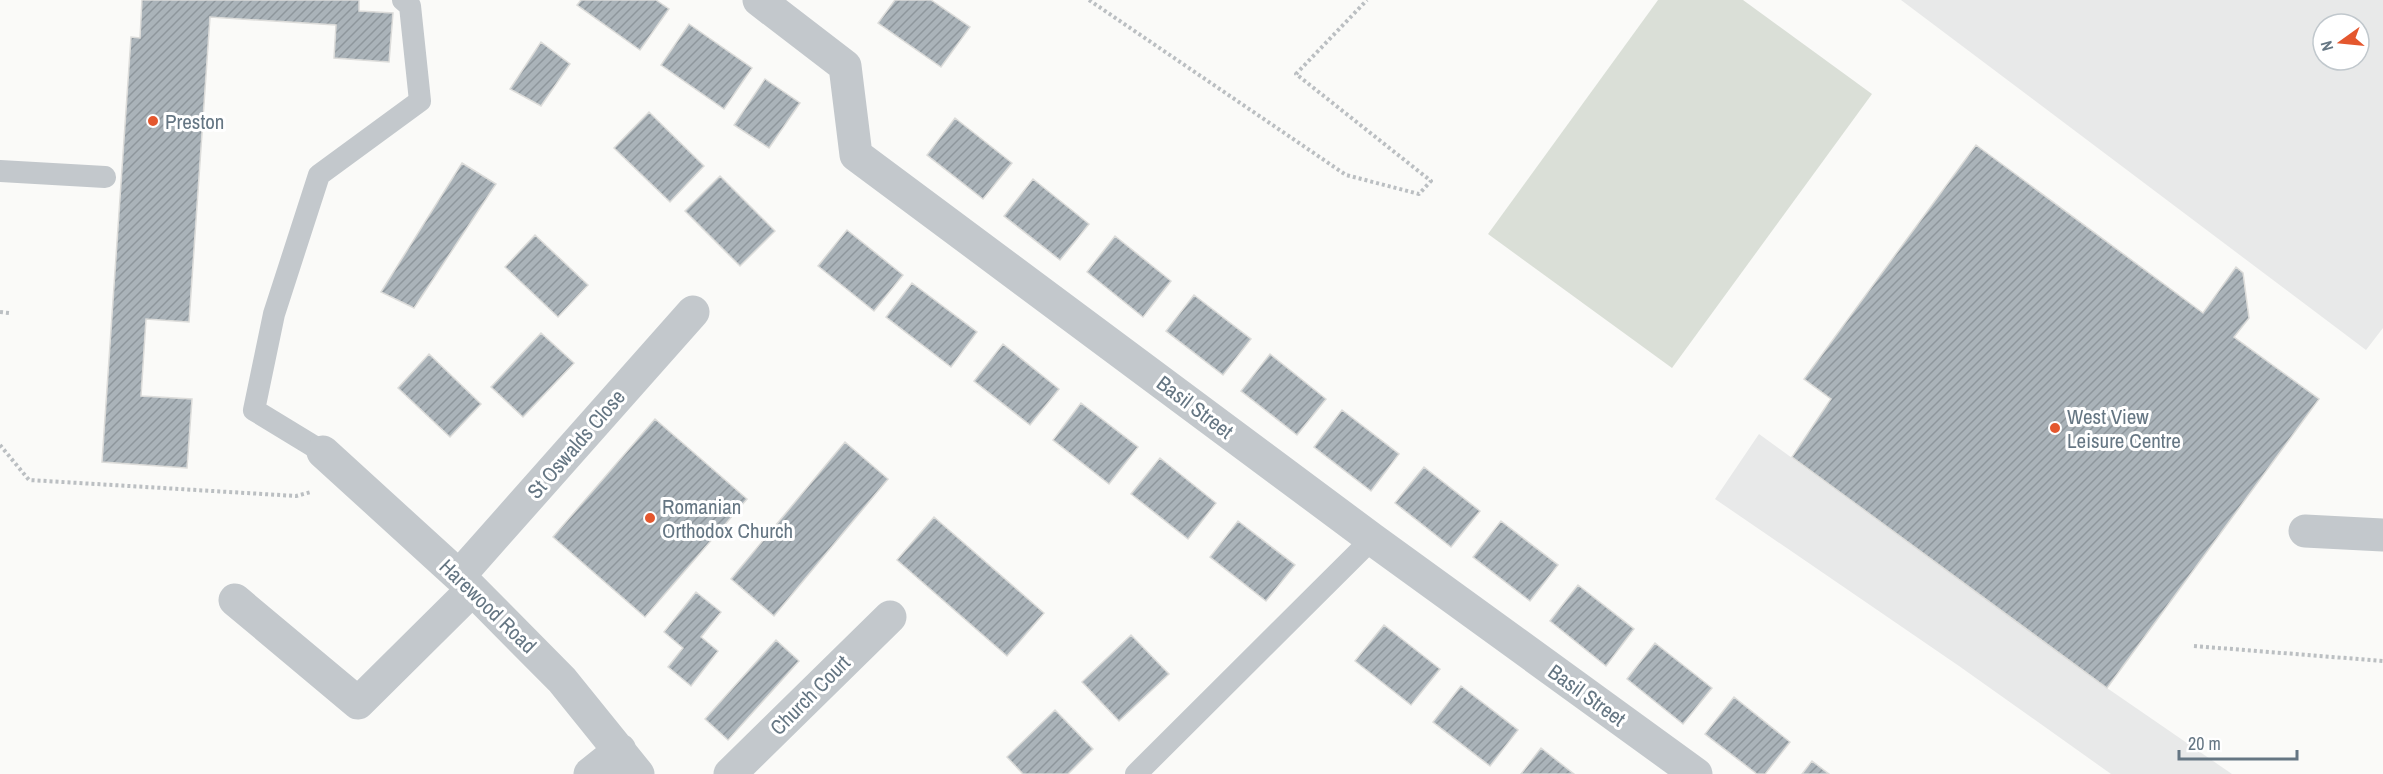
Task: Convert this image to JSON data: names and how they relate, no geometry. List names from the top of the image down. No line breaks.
{"streets":{"street":["Basil Street","St Oswalds Close","Harewood Road","Church Court"]},"crossings":[["St Oswalds Close","Harewood Road"]],"places":["Preston","West View Leisure Centre","Romanian Orthodox Church"],"scale_bar":"20 m","north":"left"}
